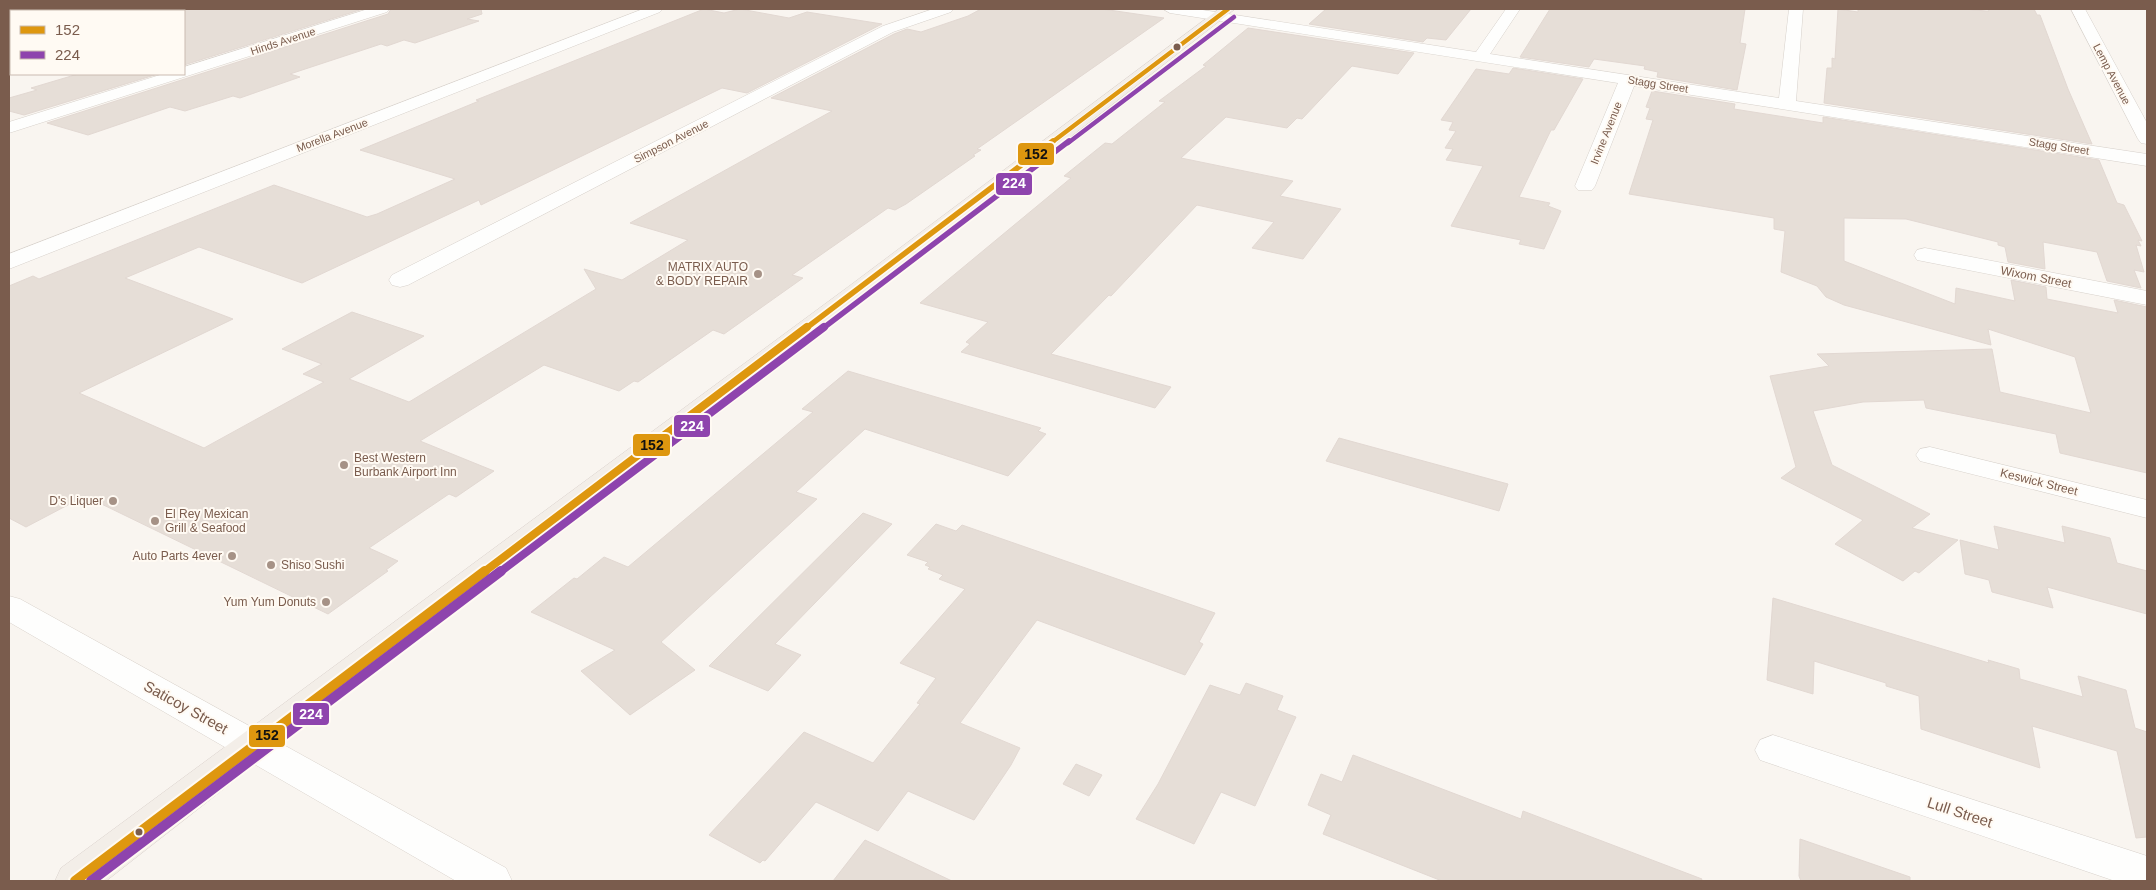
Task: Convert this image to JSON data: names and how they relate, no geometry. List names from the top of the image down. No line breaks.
{"streets":{"street":["Hinds Avenue","Lemp Avenue","Stagg Street","Irvine Avenue","Morella Avenue","Simpson Avenue","Wixom Street","Keswick Street","Saticoy Street","Lull Street"]},"crossings":[["Stagg Street","Irvine Avenue"]],"places":["MATRIX AUTO & BODY REPAIR","Best Western Burbank Airport Inn","D's Liquer","El Rey Mexican Grill & Seafood","Auto Parts 4ever","Shiso Sushi","Yum Yum Donuts"],"lines":["transit line 152","transit line 224"],"legend":["152","224"]}
